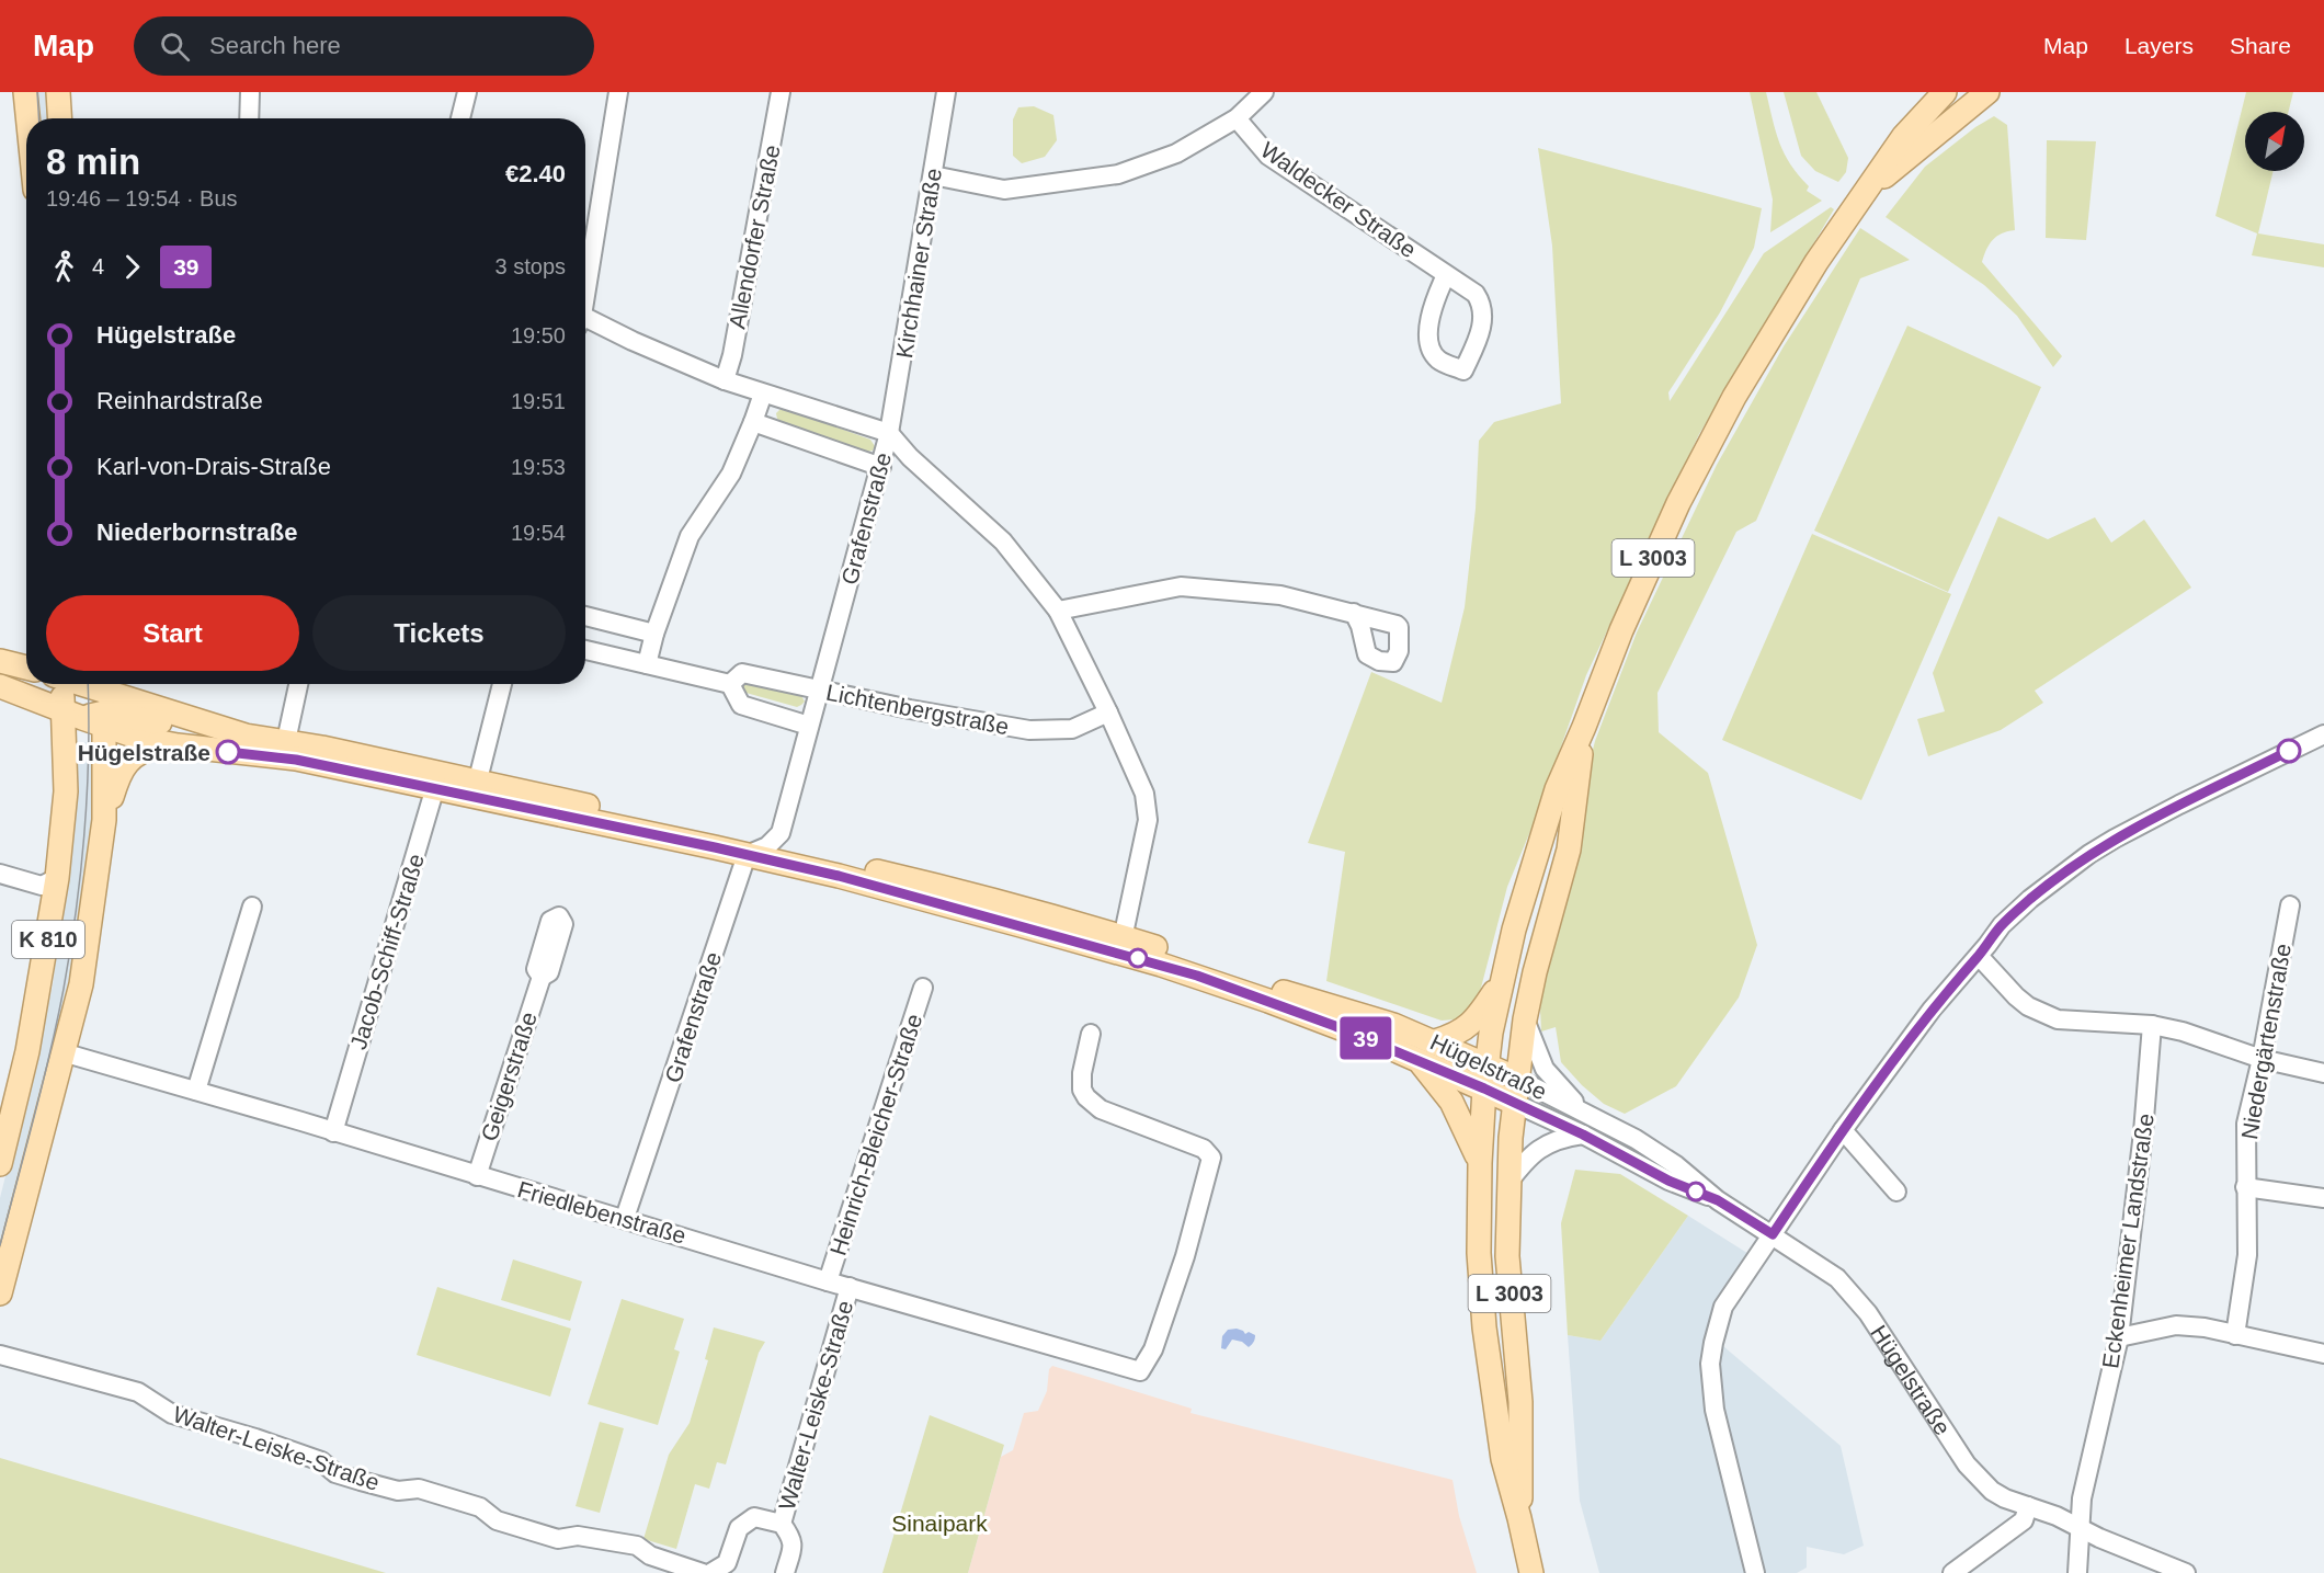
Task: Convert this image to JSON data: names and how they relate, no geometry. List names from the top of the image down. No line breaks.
{"streets":{"main road":["L 3003","K 810","Hügelstraße"],"street":["Waldecker Straße","Allendorfer Straße","Kirchhainer Straße","Grafenstraße","Lichtenbergstraße","Jacob-Schiff-Straße","Niedergärtenstraße","Geigerstraße","Heinrich-Bleicher-Straße","Friedlebenstraße","Eckenheimer Landstraße","Walter-Leiske-Straße"]},"crossings":[["Kirchhainer Straße","Grafenstraße"],["Grafenstraße","Lichtenbergstraße"],["Grafenstraße","Hügelstraße"],["Grafenstraße","Friedlebenstraße"],["L 3003","Hügelstraße"],["K 810","Hügelstraße"],["K 810","Friedlebenstraße"],["Jacob-Schiff-Straße","Hügelstraße"],["Jacob-Schiff-Straße","Friedlebenstraße"],["Hügelstraße","Eckenheimer Landstraße"],["Geigerstraße","Friedlebenstraße"],["Heinrich-Bleicher-Straße","Friedlebenstraße"],["Friedlebenstraße","Walter-Leiske-Straße"]],"parks":["Sinaipark"],"places":["Hügelstraße"],"lines":["bus line 39"],"north":"top right","page":{"header":"Map","search":"Search here","nav":["Map","Layers","Share"],"on_map":"39","heading":["8 min","19:46 – 19:54 · Bus","€2.40"],"legs":["4","39","3 stops"],"list":[{"name":"Hügelstraße","value":"19:50"},{"name":"Reinhardstraße","value":"19:51"},{"name":"Karl-von-Drais-Straße","value":"19:53"},{"name":"Niederbornstraße","value":"19:54"}],"buttons":["Start","Tickets"]}}
